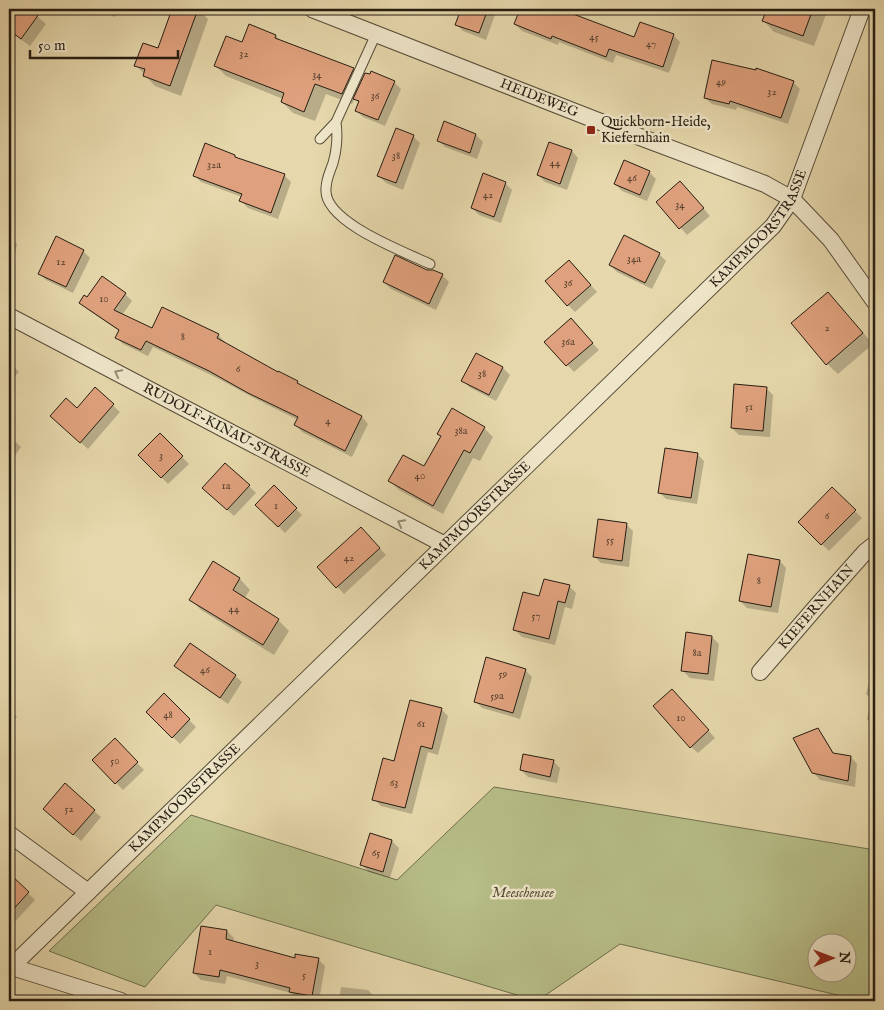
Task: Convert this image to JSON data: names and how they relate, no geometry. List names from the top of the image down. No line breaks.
{"streets":{"street":["HEIDEWEG","KAMPMOORSTRASSE","RUDOLF-KINAU-STRASSE","KIEFERNHAIN"]},"crossings":[["HEIDEWEG","KAMPMOORSTRASSE"],["KAMPMOORSTRASSE","RUDOLF-KINAU-STRASSE"]],"one_way":["RUDOLF-KINAU-STRASSE"],"parks":["Meeschensee"],"places":{"transit":["Quickborn-Heide, Kiefernhain"]},"house_numbers":["45","47","32","34","49","32","36","38","44","32a","46","42","34","34a","12","36","10","2","8","36a","6","38","51","4","38a","3","40","1a","1","6","55","42","8","44","57","8a","46","59","59a","48","10","61","50","63","52","65","1","3","5"],"scale_bar":"50 m","north":"right"}
